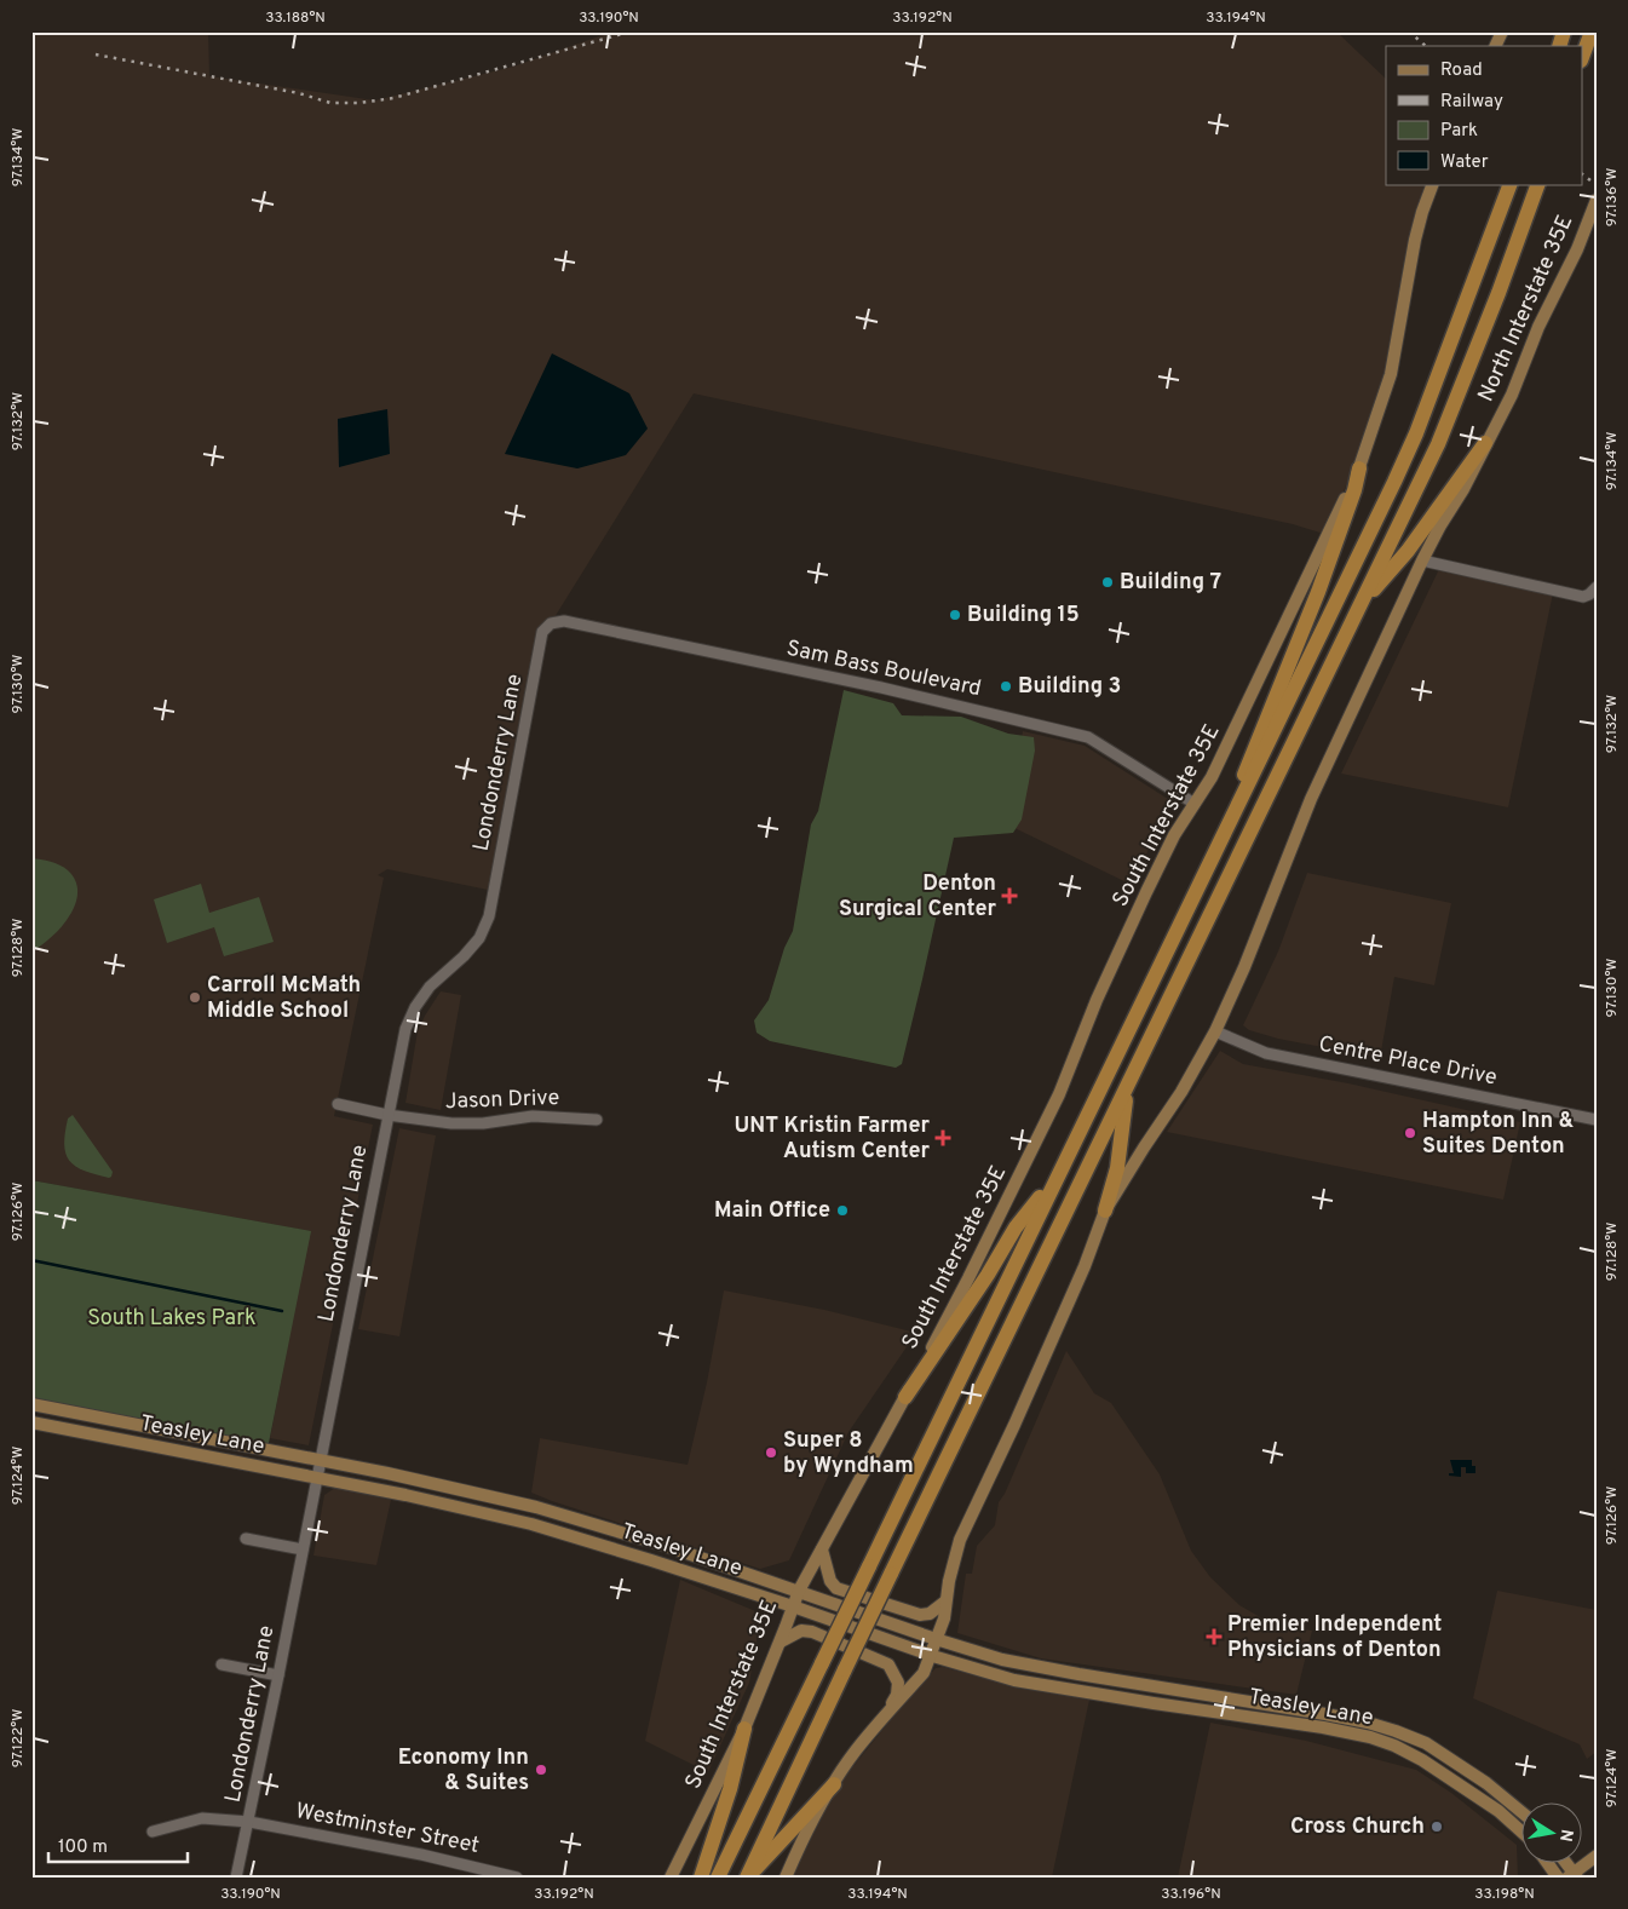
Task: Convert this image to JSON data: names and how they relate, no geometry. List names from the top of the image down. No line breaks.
{"streets":{"main road":["North Interstate 35E","South Interstate 35E","Teasley Lane"],"street":["Sam Bass Boulevard","Londonderry Lane","Centre Place Drive","Jason Drive","Westminster Street"]},"crossings":[["Sam Bass Boulevard","Londonderry Lane"],["Sam Bass Boulevard","South Interstate 35E"],["Londonderry Lane","Jason Drive"],["Londonderry Lane","Teasley Lane"],["Londonderry Lane","Westminster Street"],["South Interstate 35E","Teasley Lane"]],"parks":["South Lakes Park"],"places":{"other":["Building 7","Building 15","Building 3","Carroll McMath Middle School","Hampton Inn & Suites Denton","Main Office","Super 8 by Wyndham","Economy Inn & Suites","Cross Church"],"health":["Denton Surgical Center","UNT Kristin Farmer Autism Center","Premier Independent Physicians of Denton"]},"legend":["Road","Railway","Park","Water"],"scale_bar":"100 m","north":"right","coordinates":["33.188°N","33.190°N","33.192°N","33.194°N","97.134°W","97.136°W","97.132°W","97.130°W","97.128°W","97.126°W","97.124°W","97.122°W","33.196°N","33.198°N"]}
